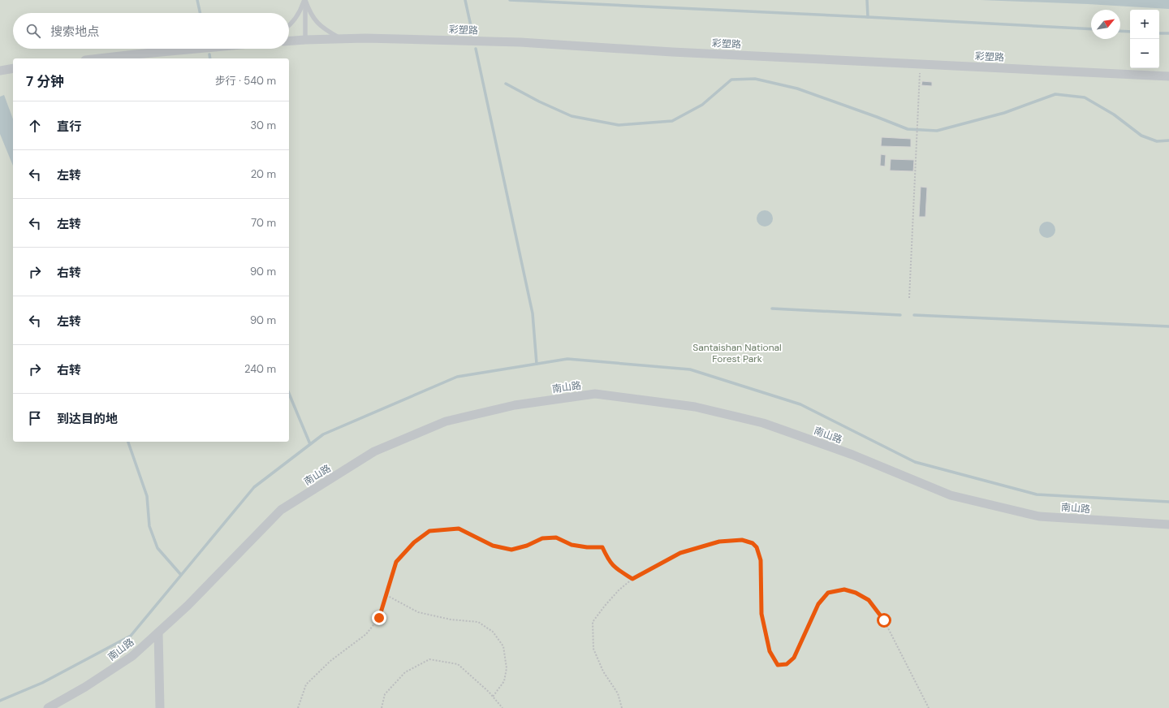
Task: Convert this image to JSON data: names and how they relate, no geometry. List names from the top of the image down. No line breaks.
{"streets":{"street":["彩塑路","南山路"]},"parks":["Santaishan National Forest Park"],"north":"top right","page":{"map_buttons":["+","−"],"search":"搜索地点","heading":["7 分钟","步行 · 540 m"],"list":[["直行","30 m"],["左转","20 m"],["左转","70 m"],["右转","90 m"],["左转","90 m"],["右转","240 m"],"到达目的地"]}}
